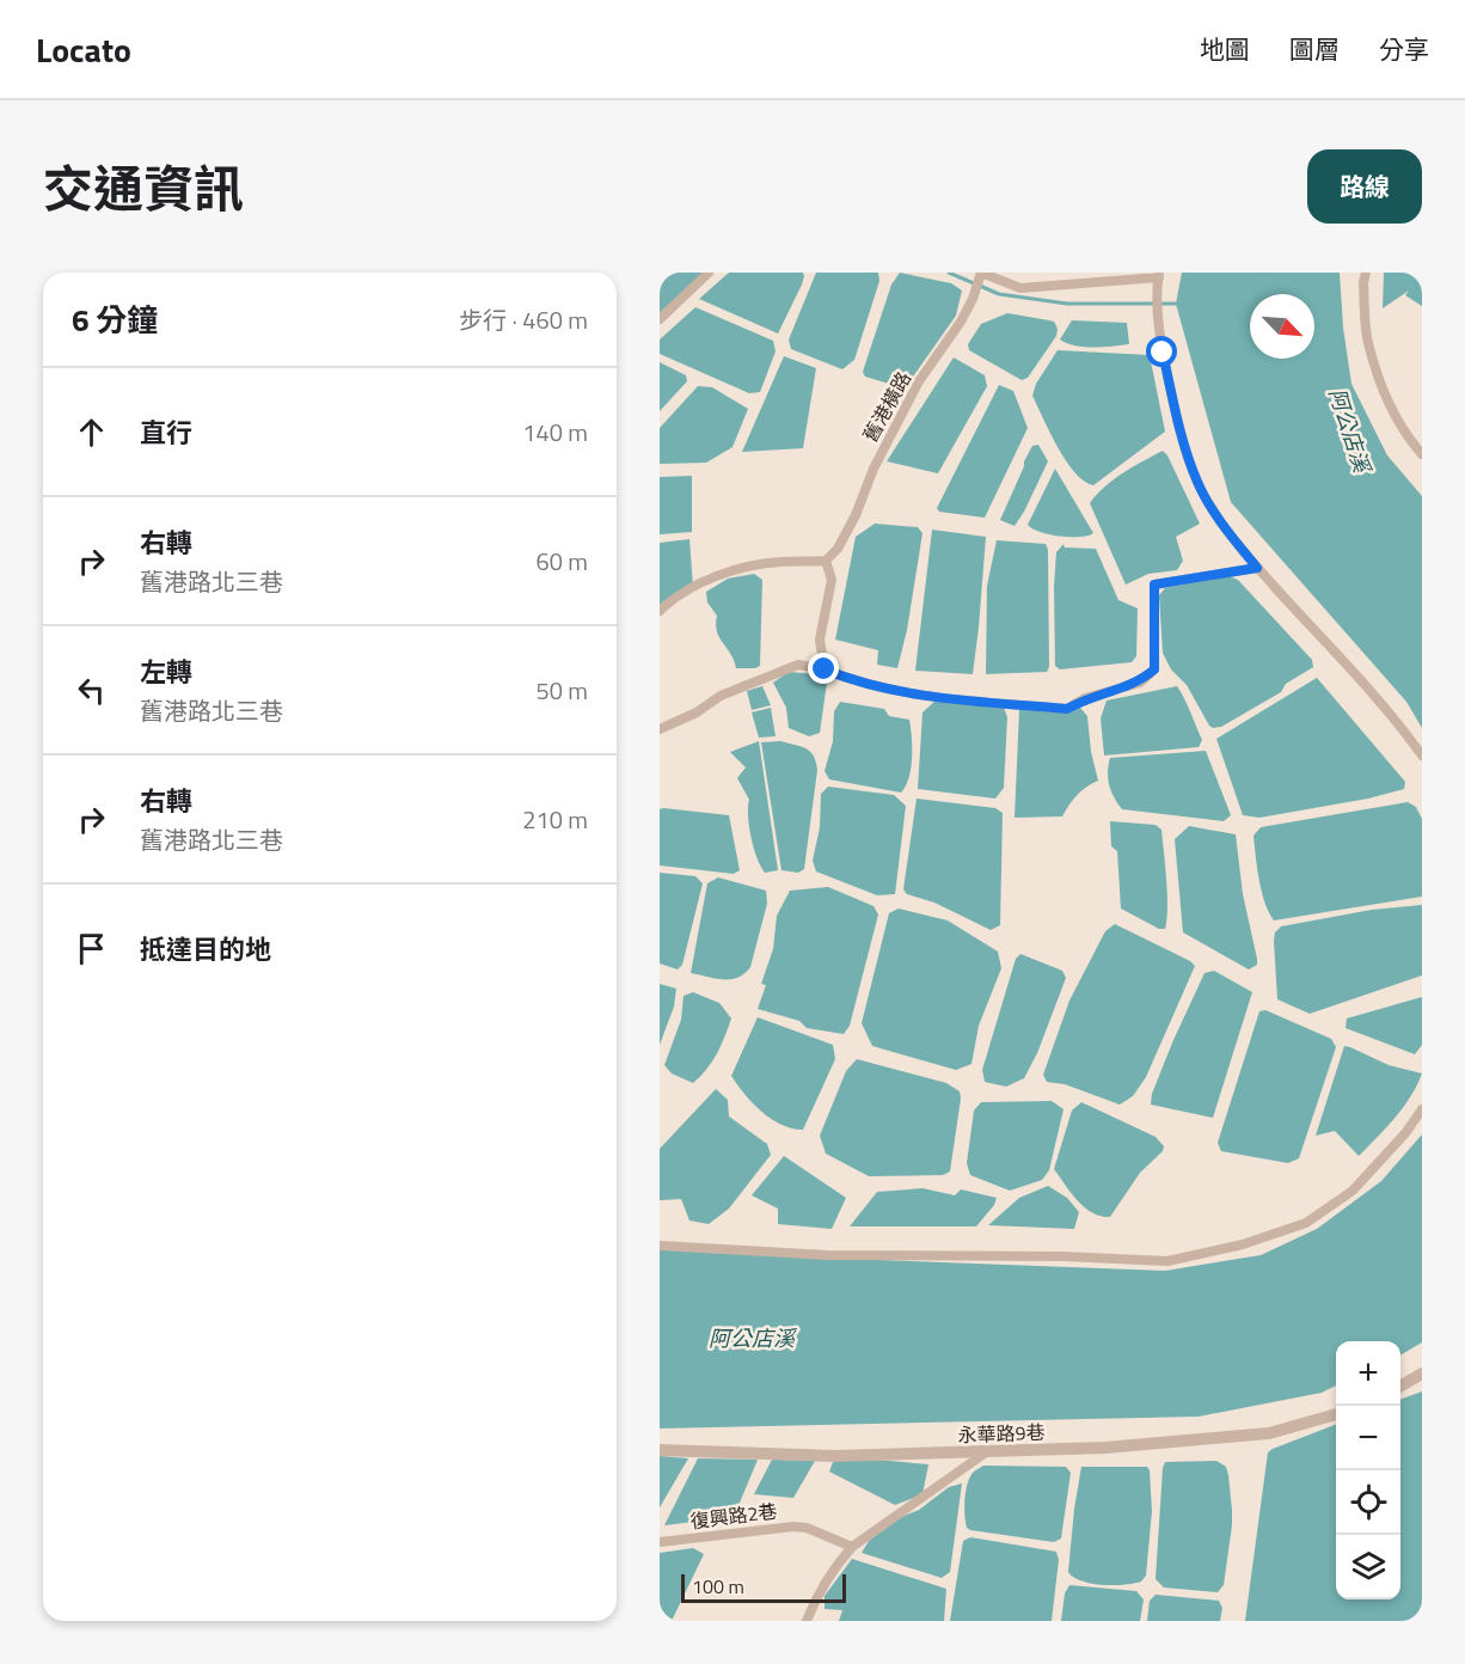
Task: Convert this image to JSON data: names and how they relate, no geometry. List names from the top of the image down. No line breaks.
{"streets":{"street":["舊港橫路","永華路9巷","復興路2巷"]},"water":["阿公店溪"],"scale_bar":"100 m","north":"bottom right","page":{"header":"Locato","nav":["地圖","圖層","分享"],"title":"交通資訊","buttons":"路線","heading":["6 分鐘","步行 · 460 m"],"list":[["直行","140 m"],["右轉","舊港路北三巷","60 m"],["左轉","舊港路北三巷","50 m"],["右轉","舊港路北三巷","210 m"],"抵達目的地"],"map_buttons":["+","−"],"scale":"100 m"}}
